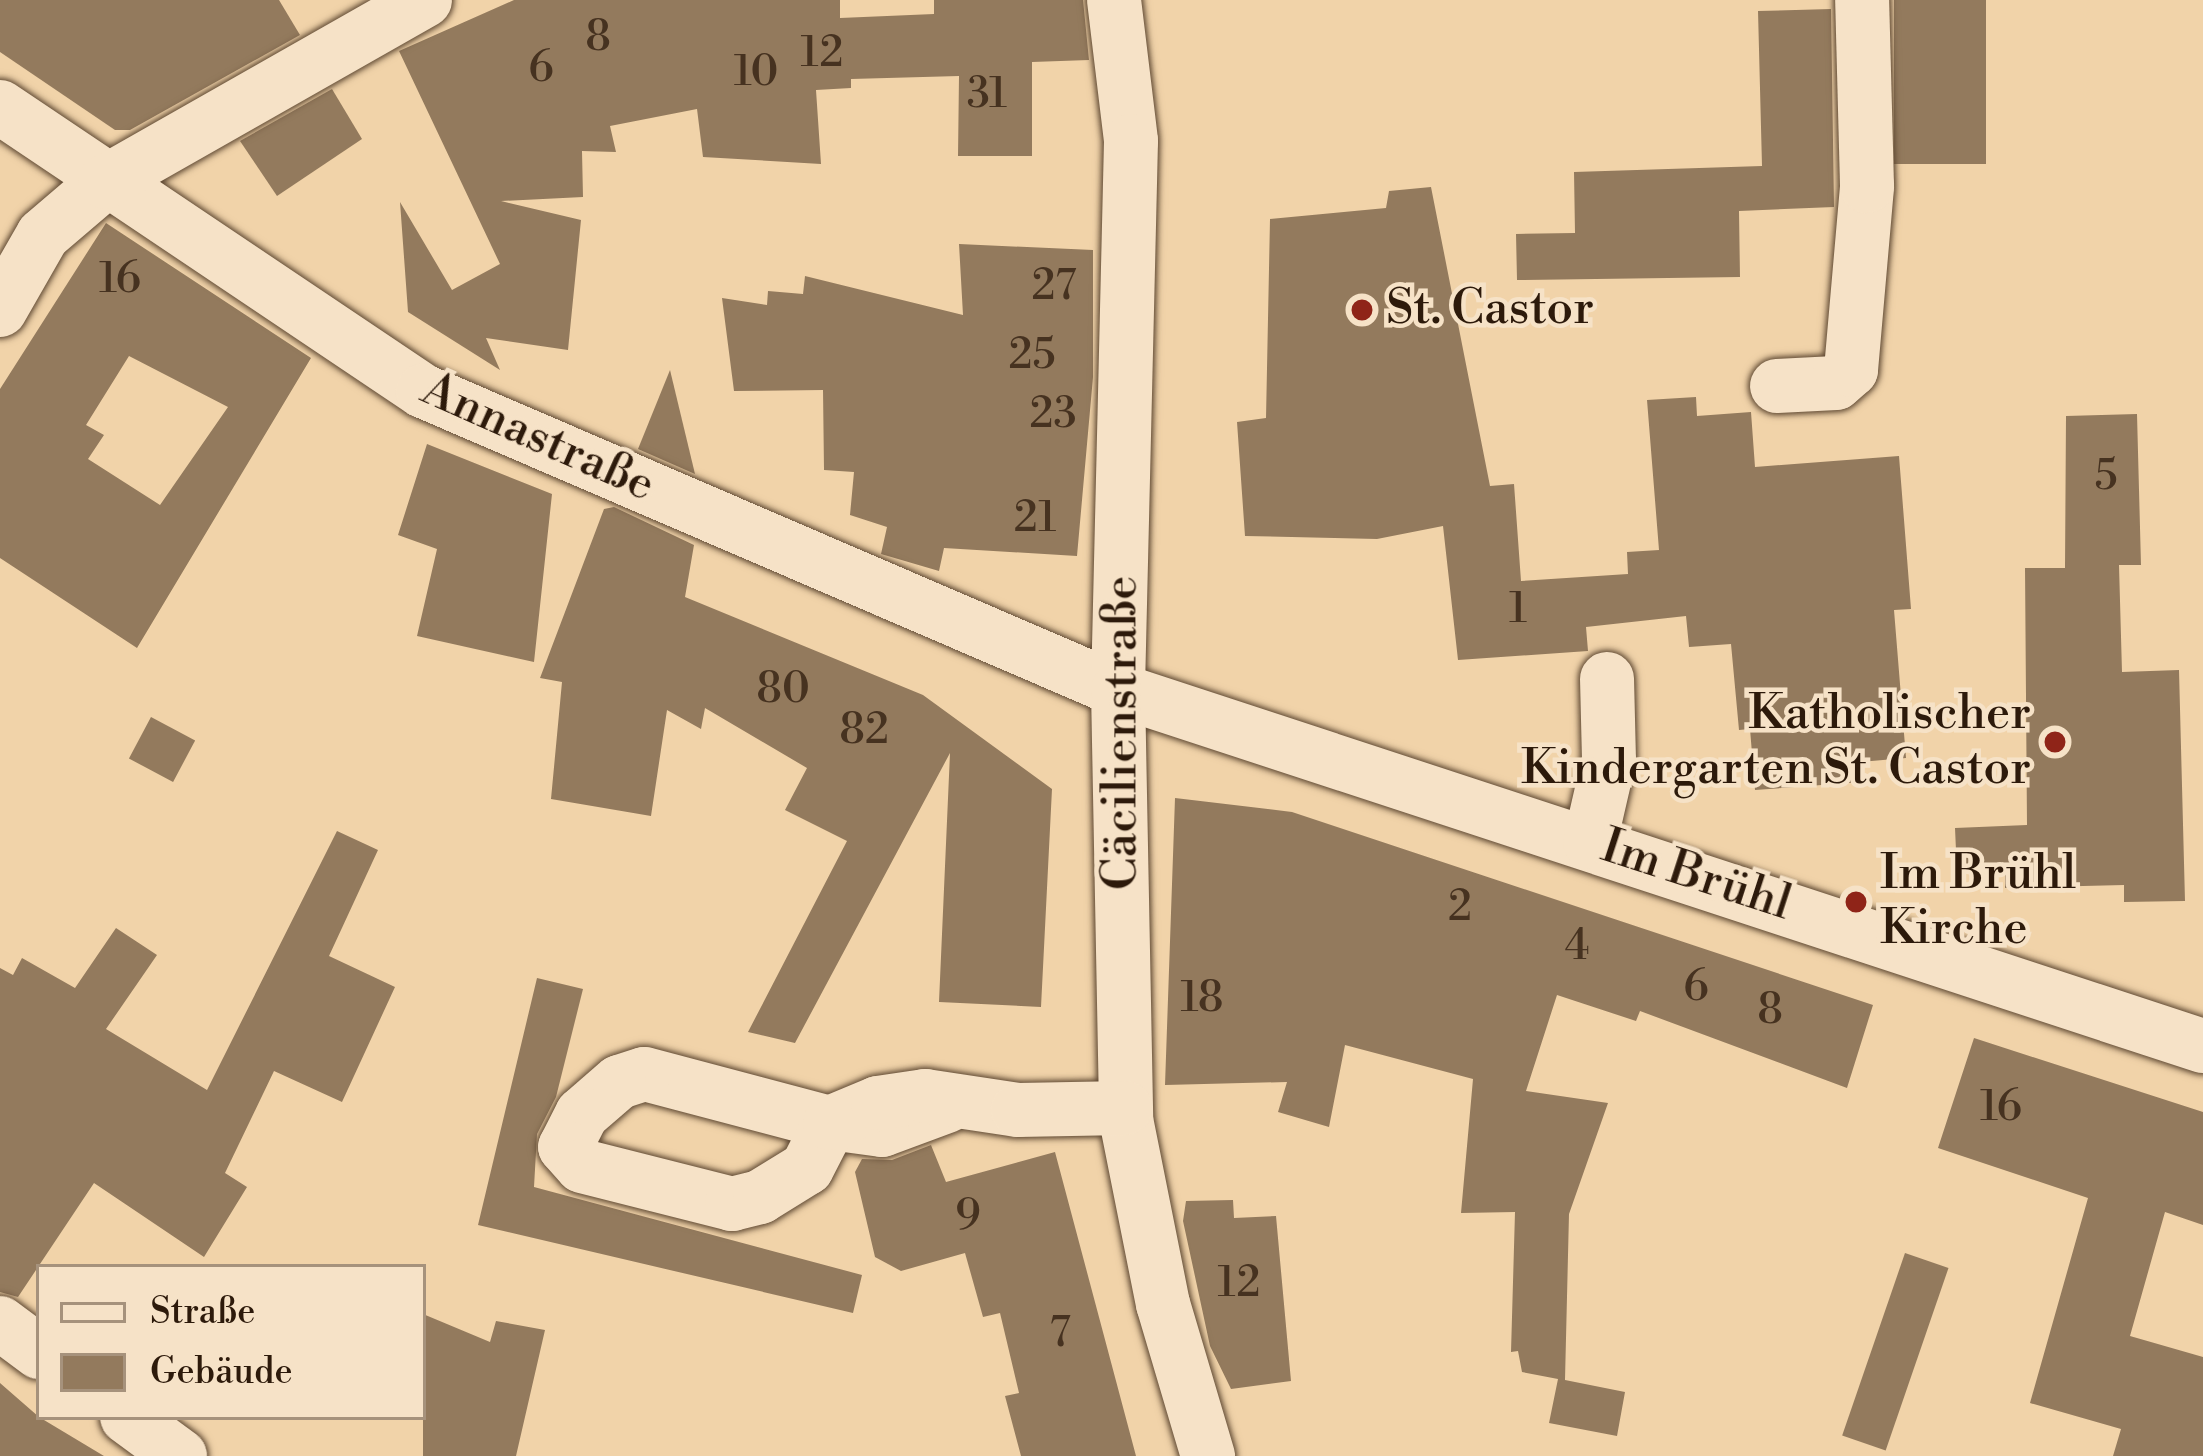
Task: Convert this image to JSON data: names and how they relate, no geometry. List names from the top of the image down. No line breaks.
{"streets":{"street":["Annastraße","Cäcilienstraße","Im Brühl"]},"crossings":[["Annastraße","Cäcilienstraße"],["Annastraße","Im Brühl"],["Cäcilienstraße","Im Brühl"]],"places":["St. Castor","Katholischer Kindergarten St. Castor","Im Brühl Kirche"],"house_numbers":["8","12","6","10","31","16","27","25","23","5","21","1","80","82","2","4","6","18","8","16","9","12","7"],"legend":["Straße","Gebäude"]}
